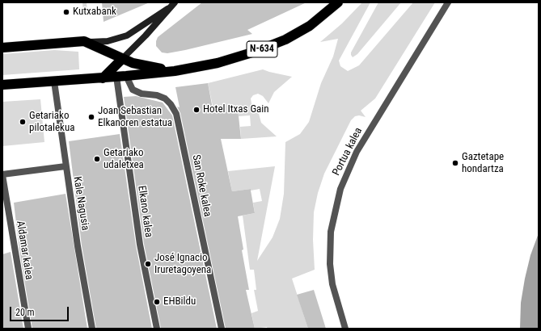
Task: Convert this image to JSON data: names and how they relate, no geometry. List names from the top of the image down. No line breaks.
{"streets":{"highway":["N-634"],"street":["Portua kalea","San Roke kalea","Kale Nagusia","Elkano kalea","Aldamar kalea"]},"crossings":[["N-634","San Roke kalea"],["N-634","Kale Nagusia"],["N-634","Elkano kalea"]],"places":["Kutxabank","Hotel Itxas Gain","Joan Sebastian Elkanoren estatua","Getariako pilotalekua","Getariako udaletxea","Gaztetape hondartza","José Ignacio Iruretagoyena","EHBildu"],"scale_bar":"20 m"}
